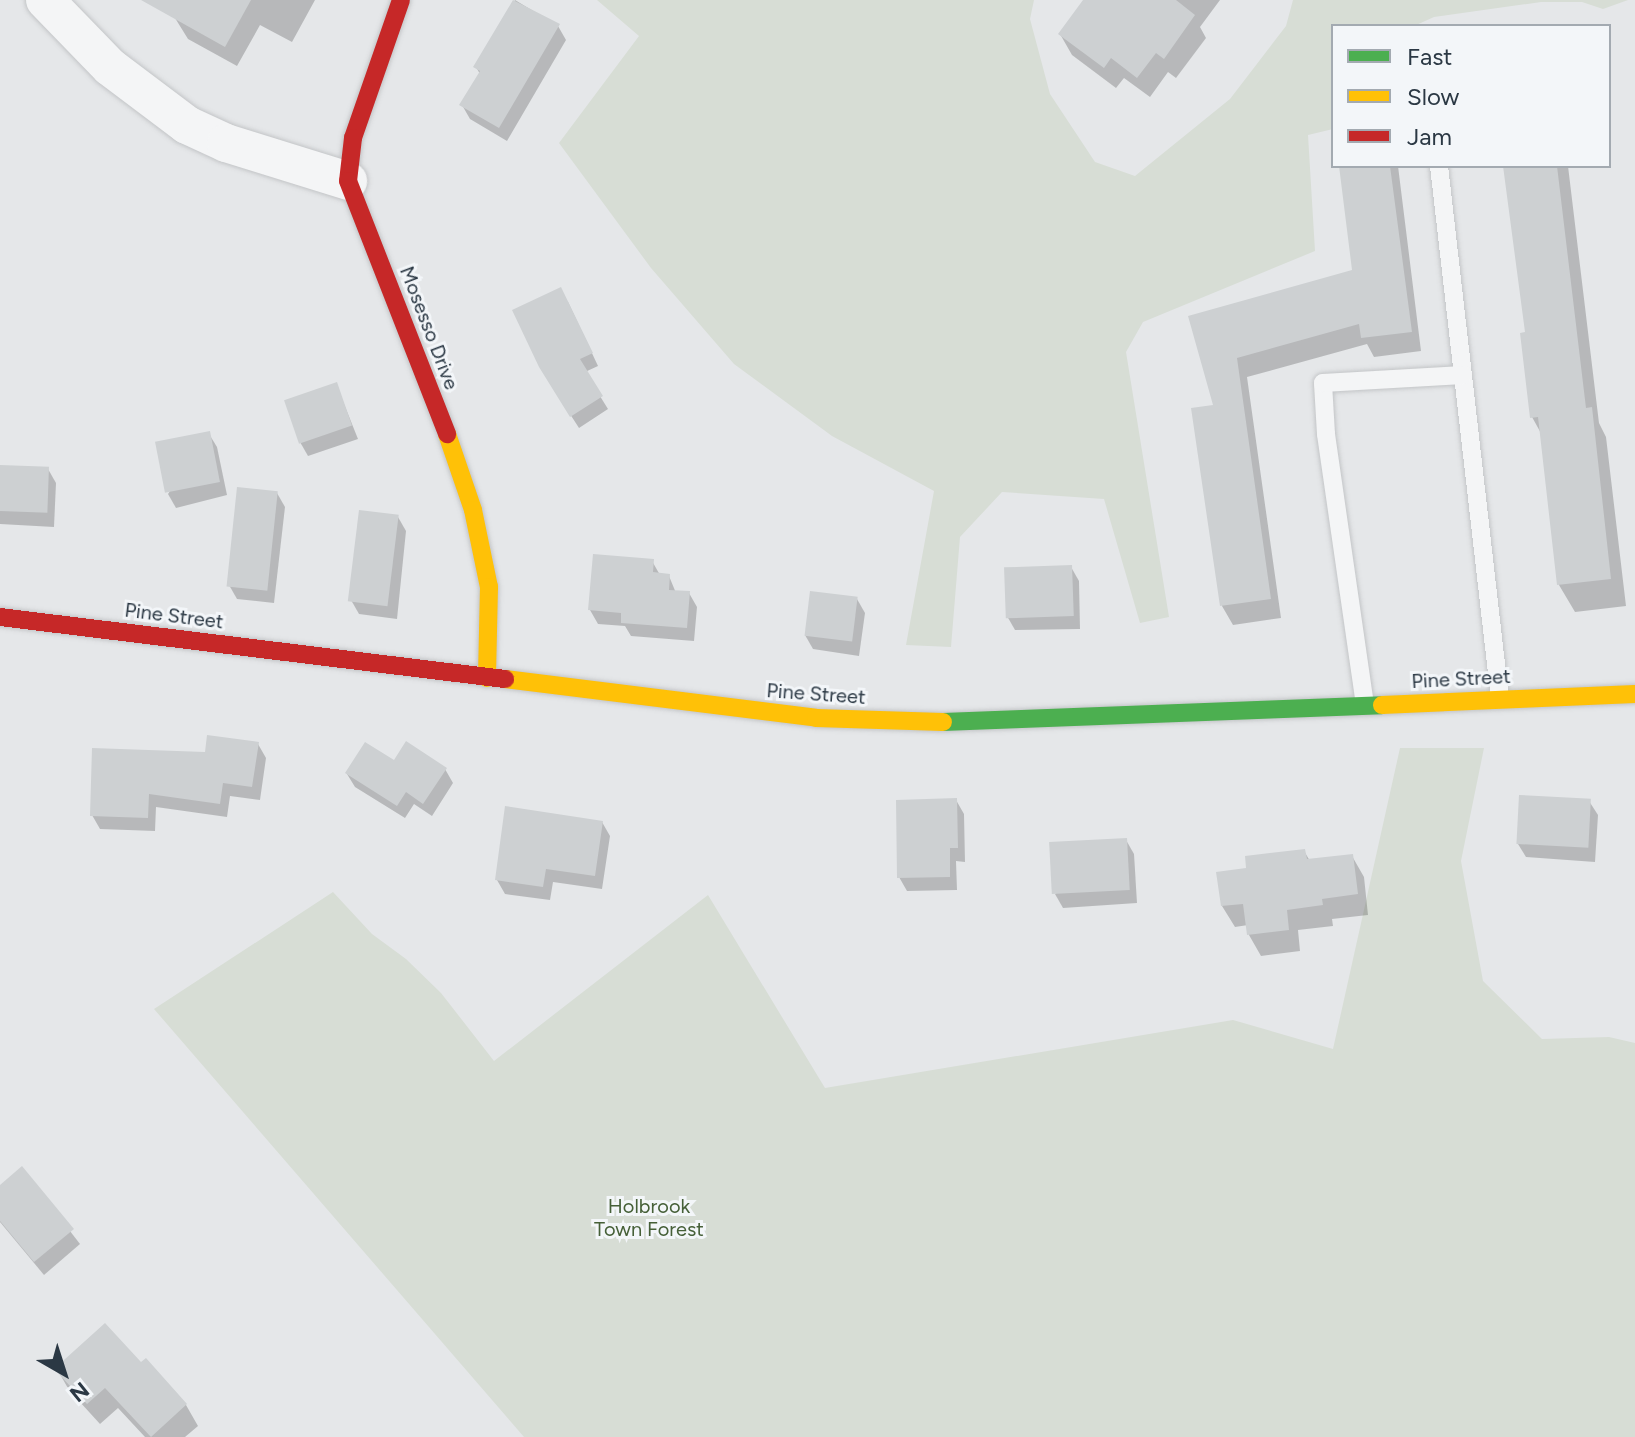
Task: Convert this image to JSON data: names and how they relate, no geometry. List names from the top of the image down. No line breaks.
{"streets":{"main road":["Mosesso Drive","Pine Street"]},"crossings":[["Mosesso Drive","Pine Street"]],"parks":["Holbrook Town Forest"],"legend":["Fast","Slow","Jam"],"north":"bottom right"}
